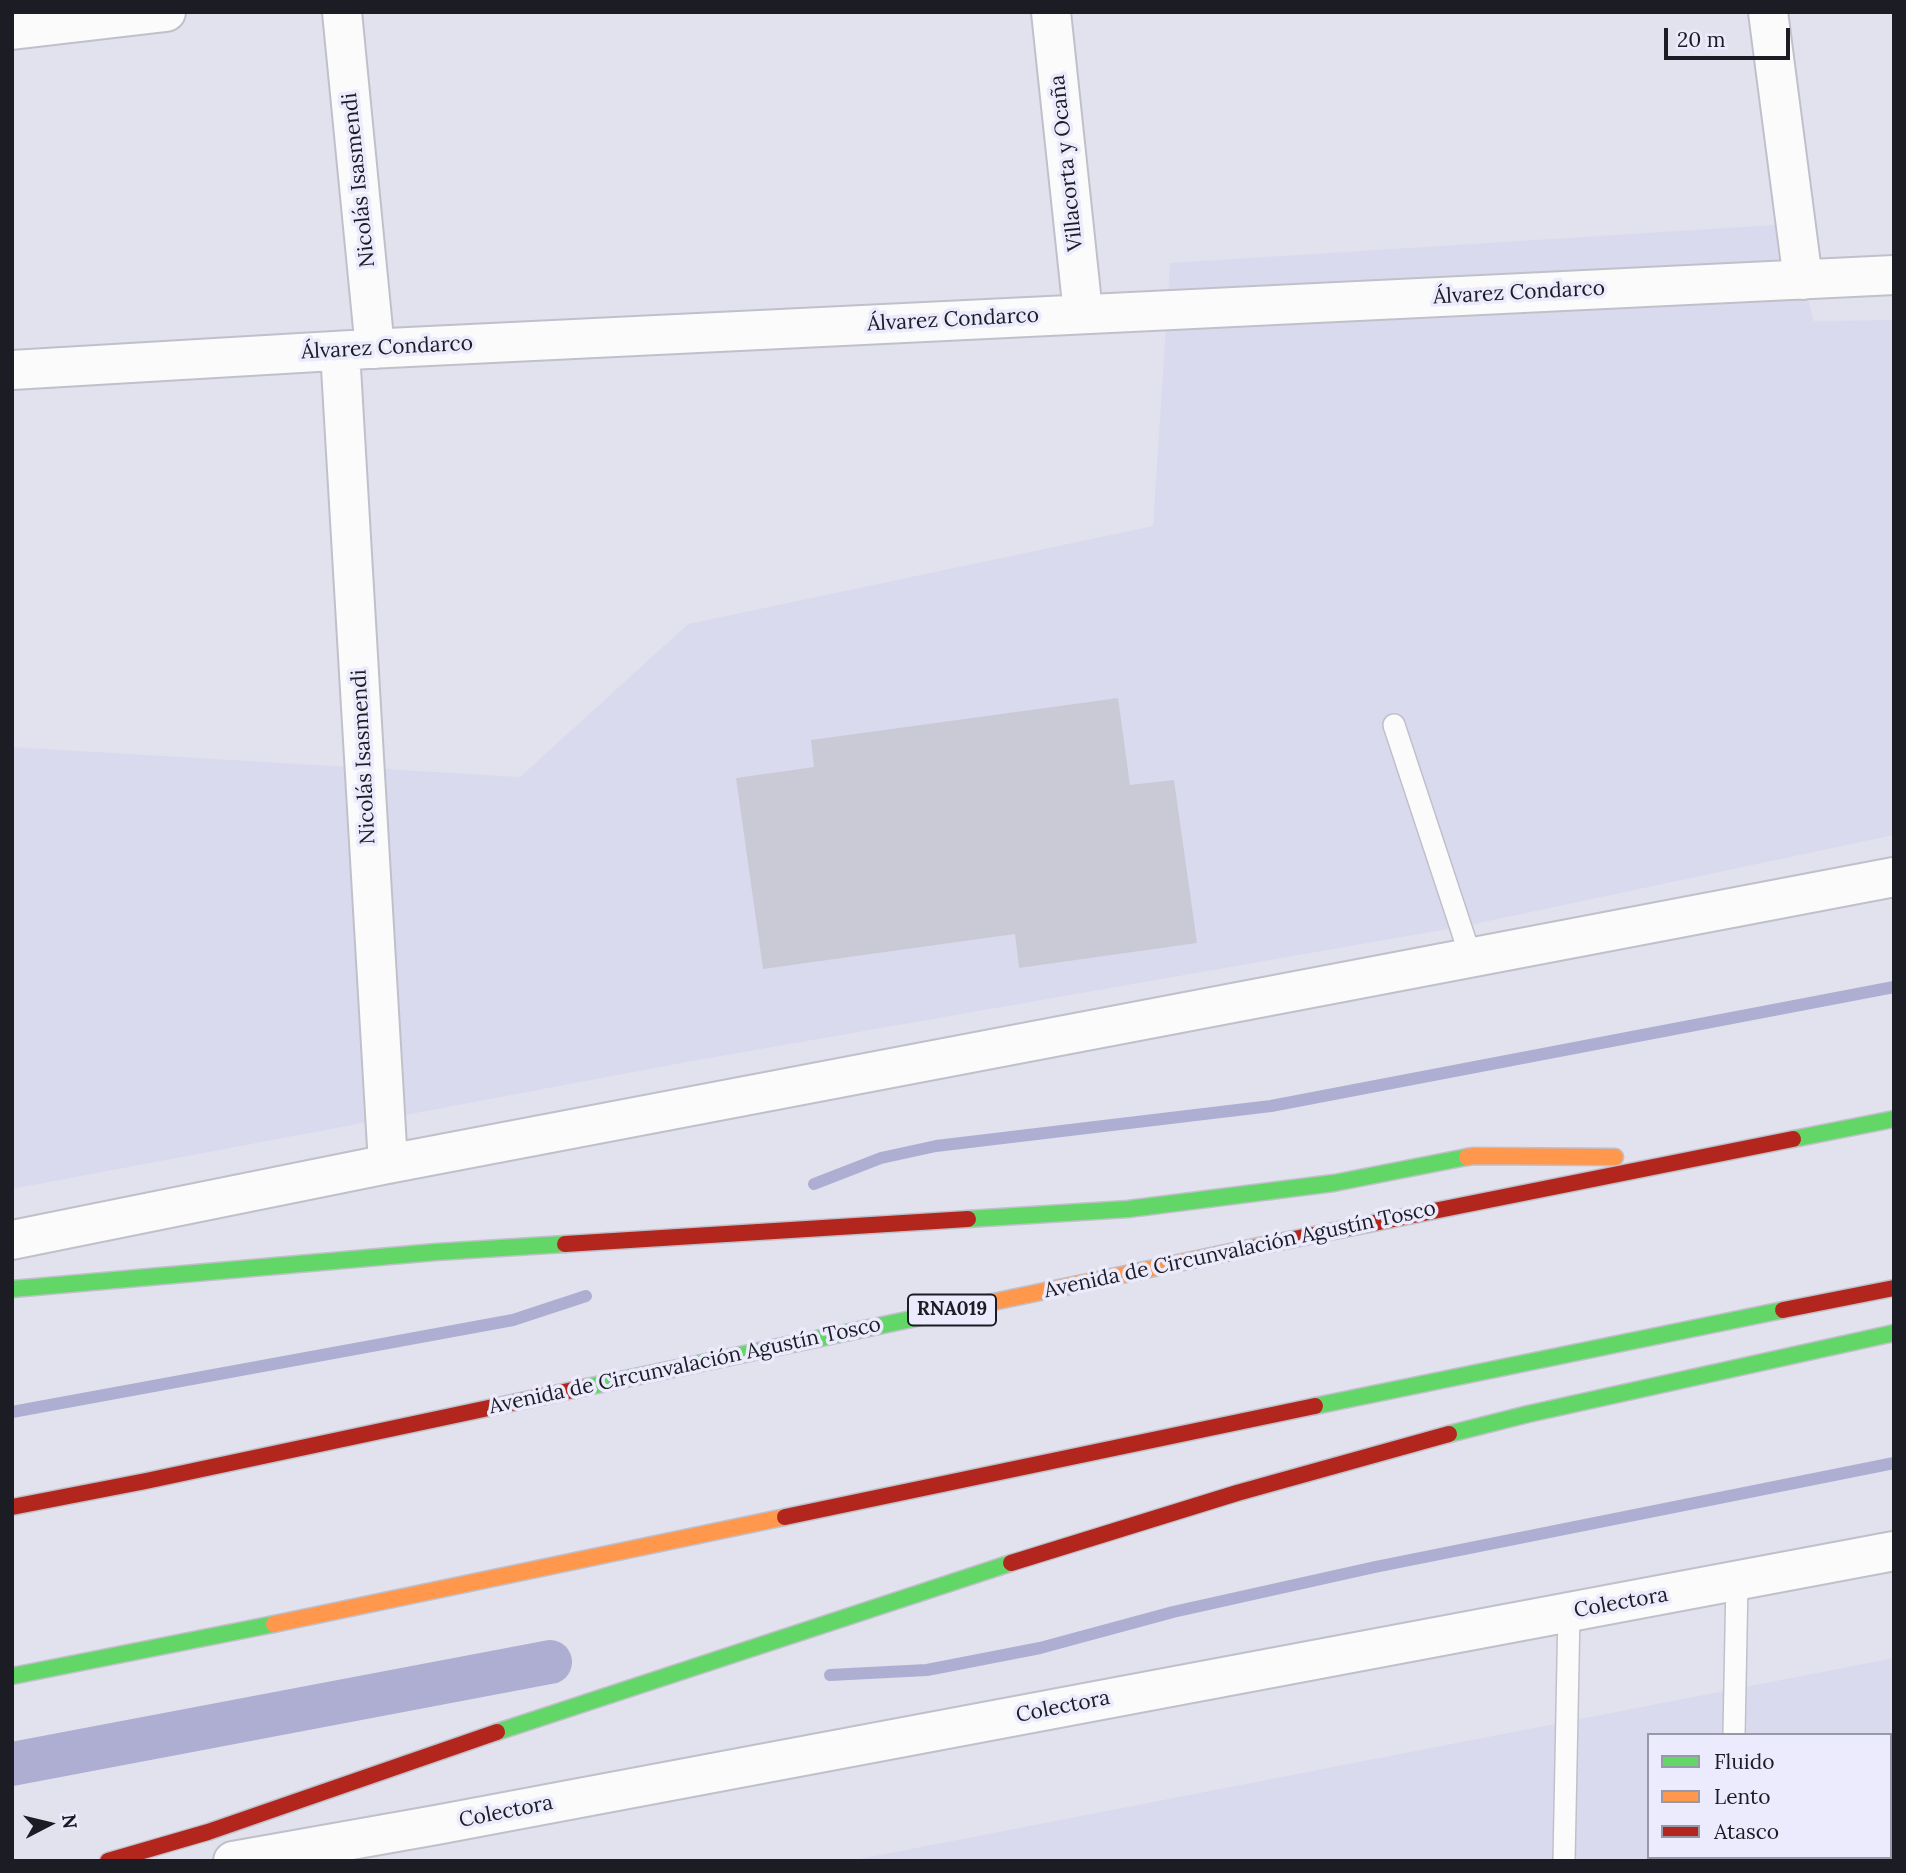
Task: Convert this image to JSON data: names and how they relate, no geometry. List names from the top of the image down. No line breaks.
{"streets":{"highway":["Avenida de Circunvalación Agustín Tosco","RNA019"],"street":["Villacorta y Ocaña","Nicolás Isasmendi","Álvarez Condarco","Colectora"]},"crossings":[["Villacorta y Ocaña","Álvarez Condarco"],["Nicolás Isasmendi","Álvarez Condarco"]],"legend":["Fluido","Lento","Atasco"],"scale_bar":"20 m","north":"right"}
